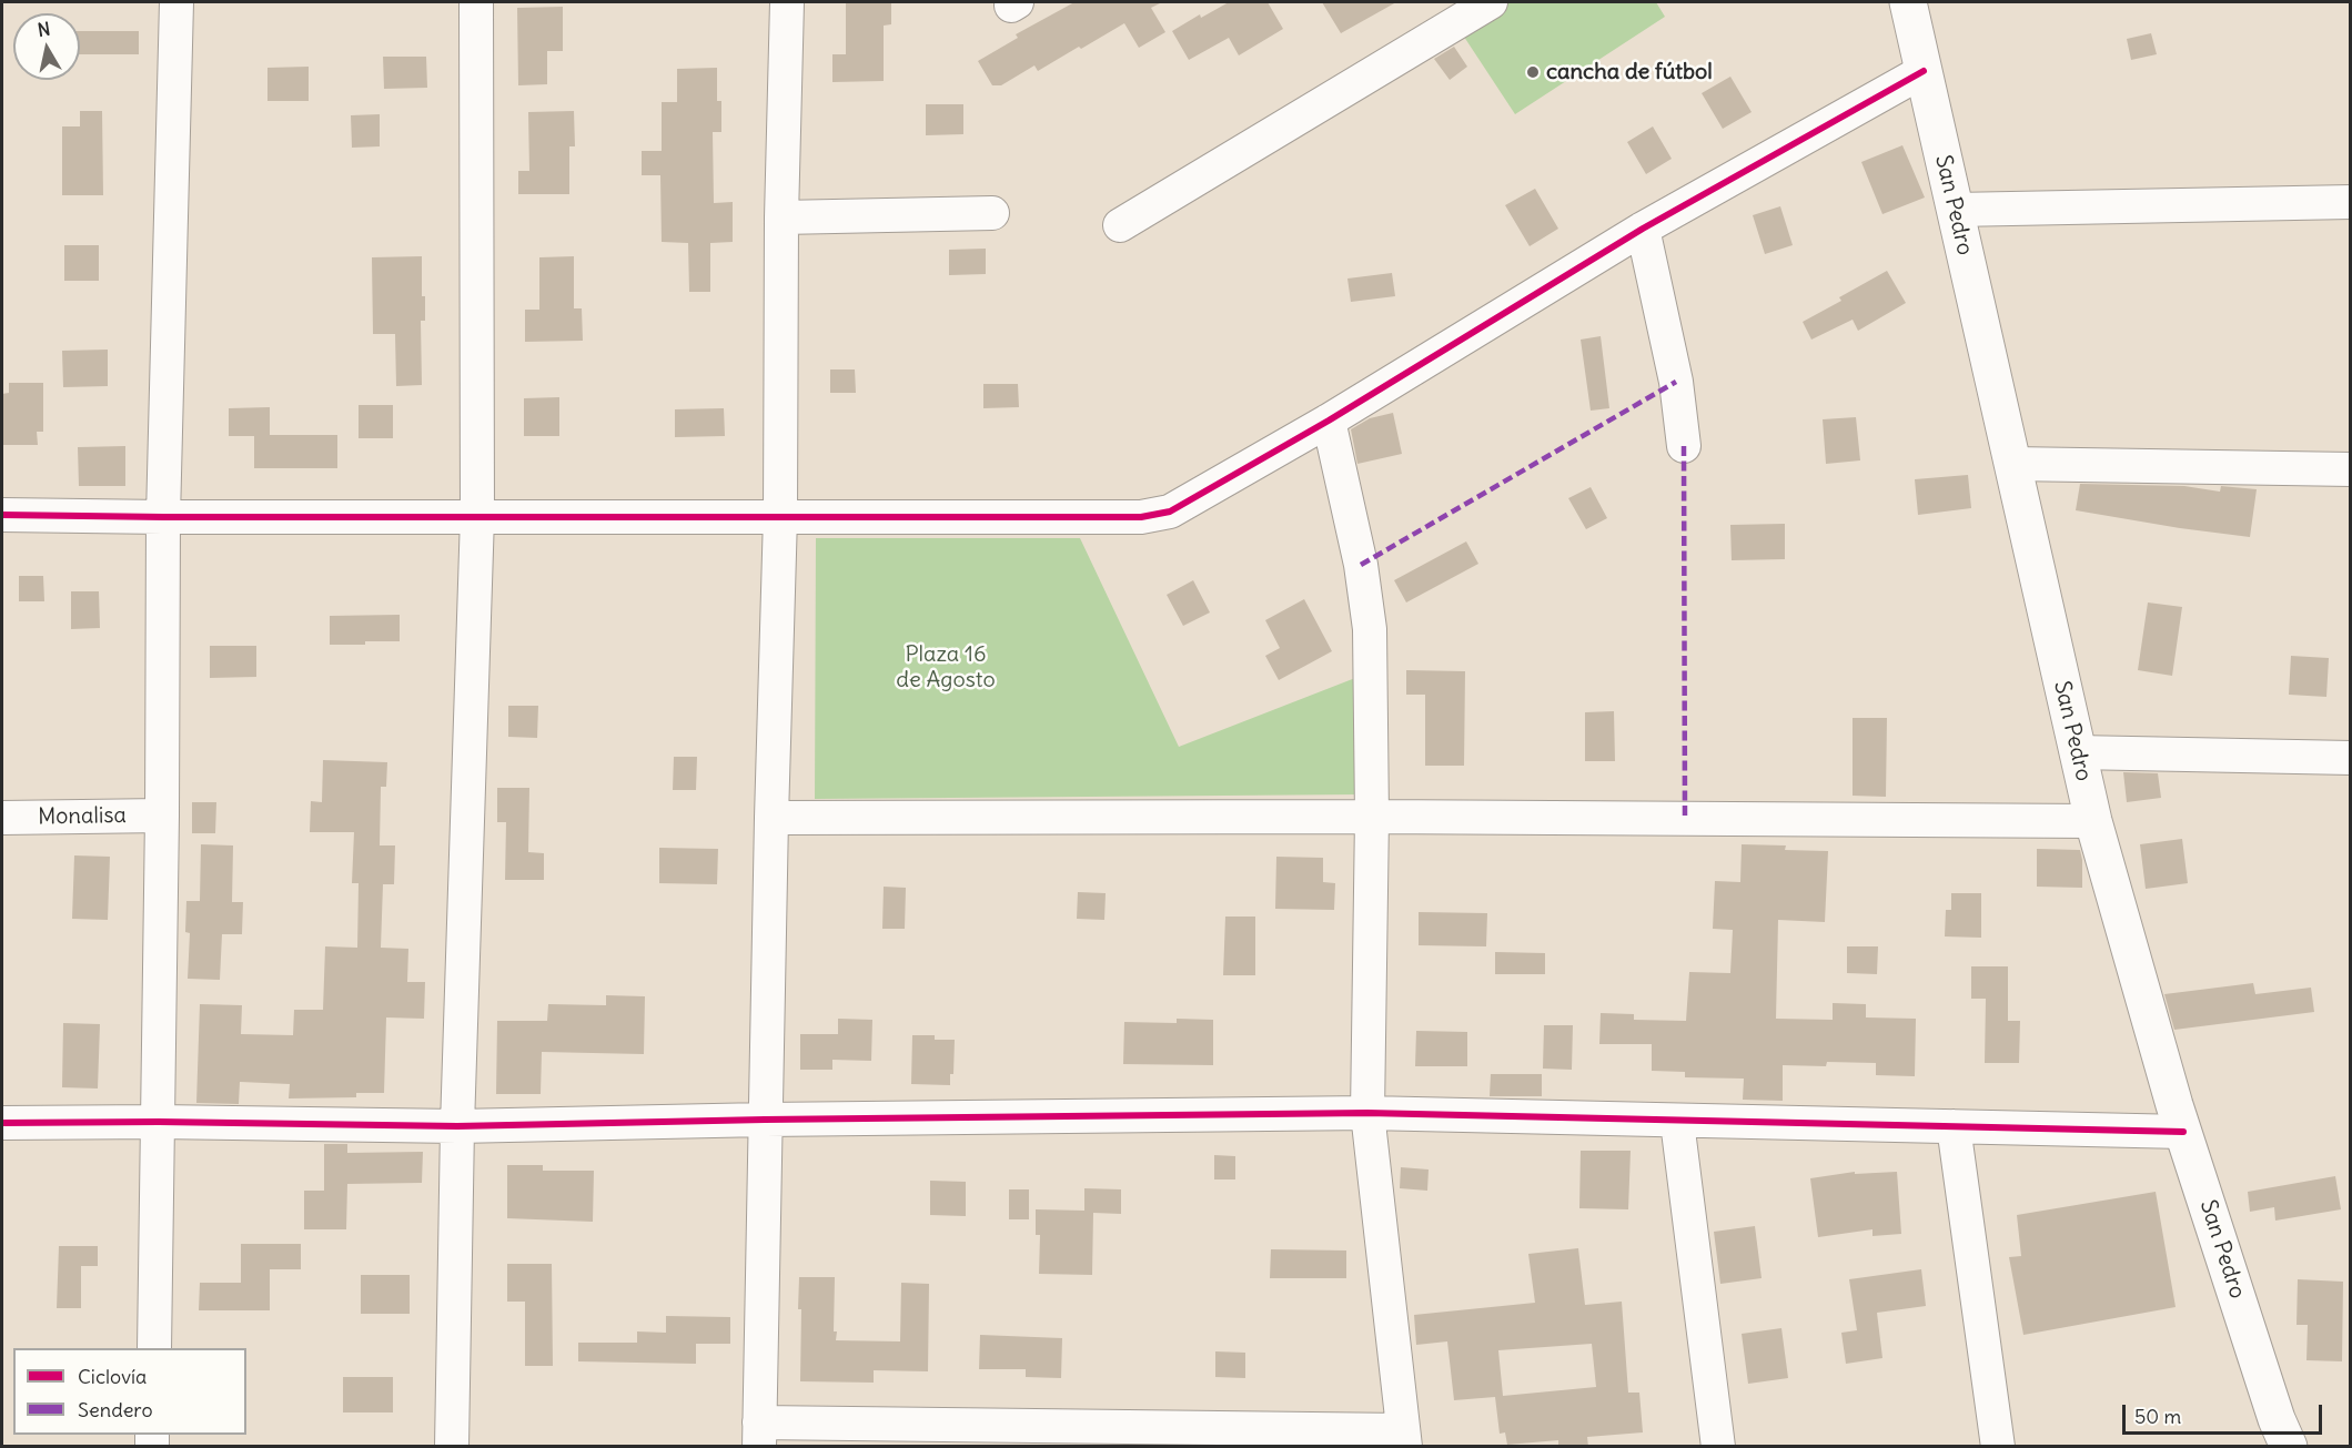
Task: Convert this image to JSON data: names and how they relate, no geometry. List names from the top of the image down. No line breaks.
{"streets":{"main road":["San Pedro"],"street":["Monalisa"]},"parks":["Plaza 16 de Agosto"],"places":["cancha de fútbol"],"legend":["Ciclovía","Sendero"],"scale_bar":"50 m","north":"top"}
